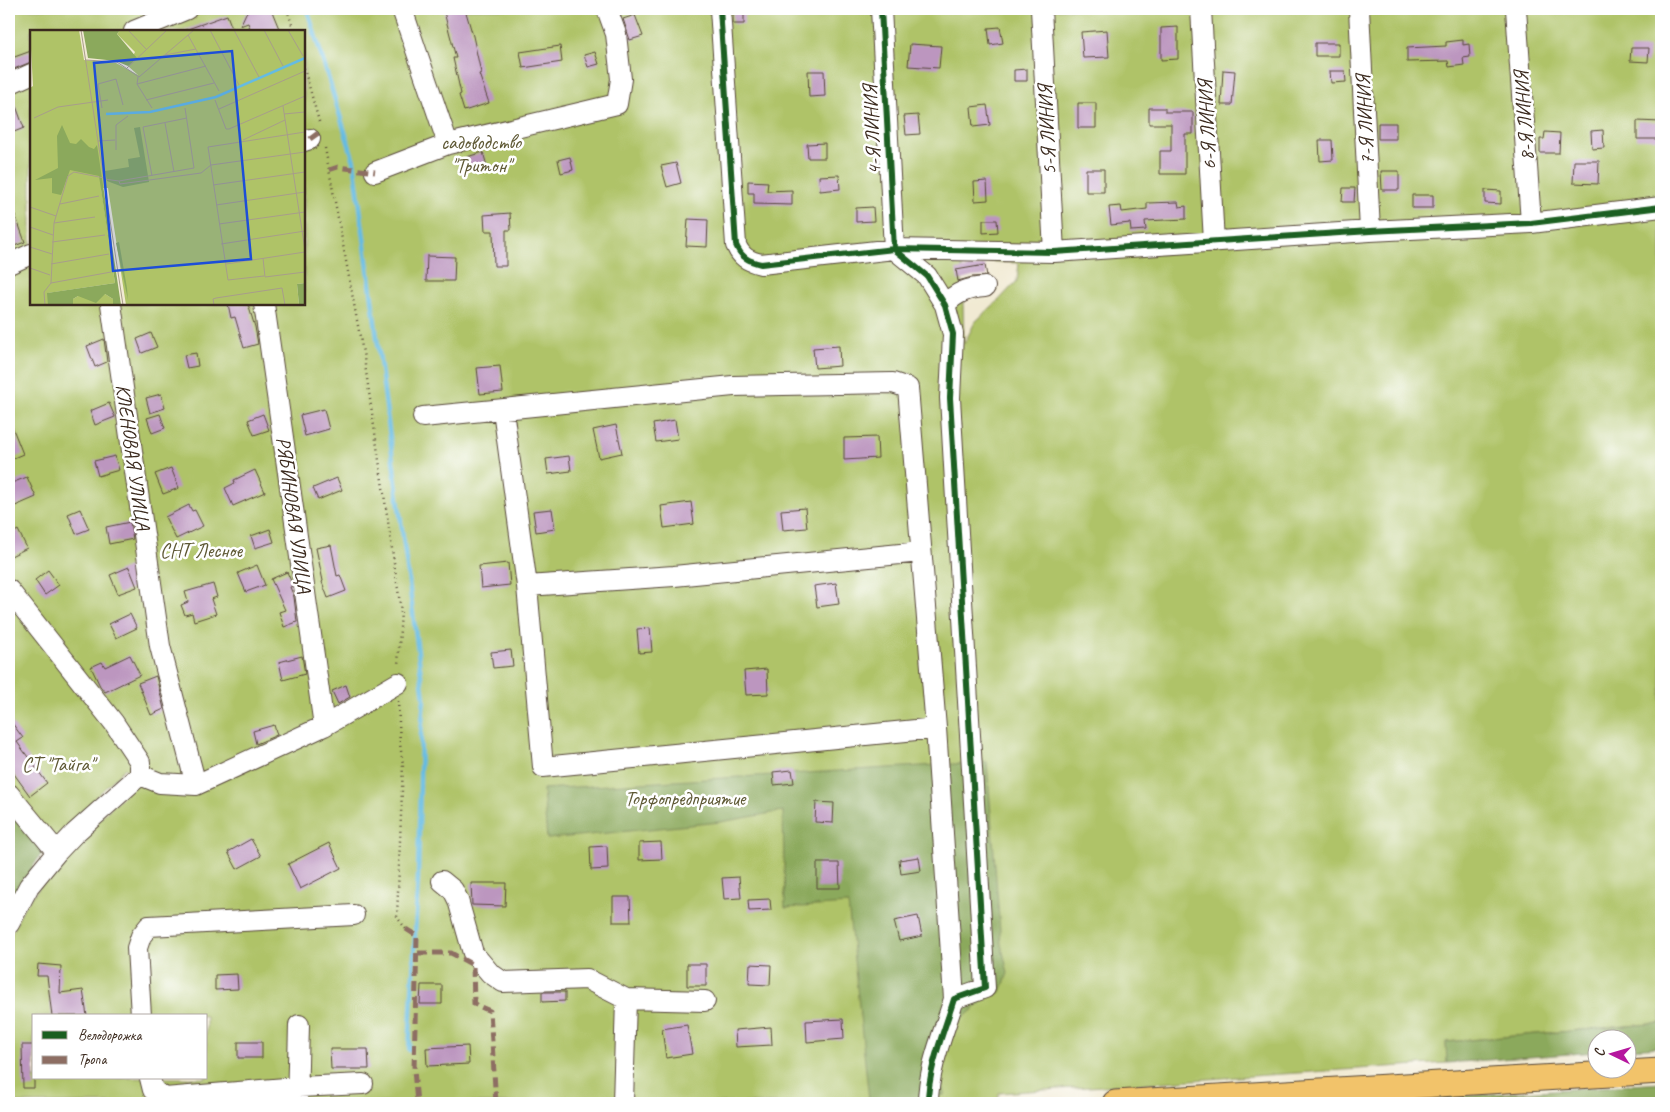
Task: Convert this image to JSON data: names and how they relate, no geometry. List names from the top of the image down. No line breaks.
{"streets":{"street":["8-Я ЛИНИЯ","7-Я ЛИНИЯ","6-Я ЛИНИЯ","4-Я ЛИНИЯ","5-Я ЛИНИЯ","КЛЕНОВАЯ УЛИЦА","РЯБИНОВАЯ УЛИЦА"]},"parks":["садоводство \"Тритон\"","СНТ Лесное","СТ \"Тайга\"","Торфопредприятие"],"legend":["Велодорожка","Тропа"],"north":"left"}
